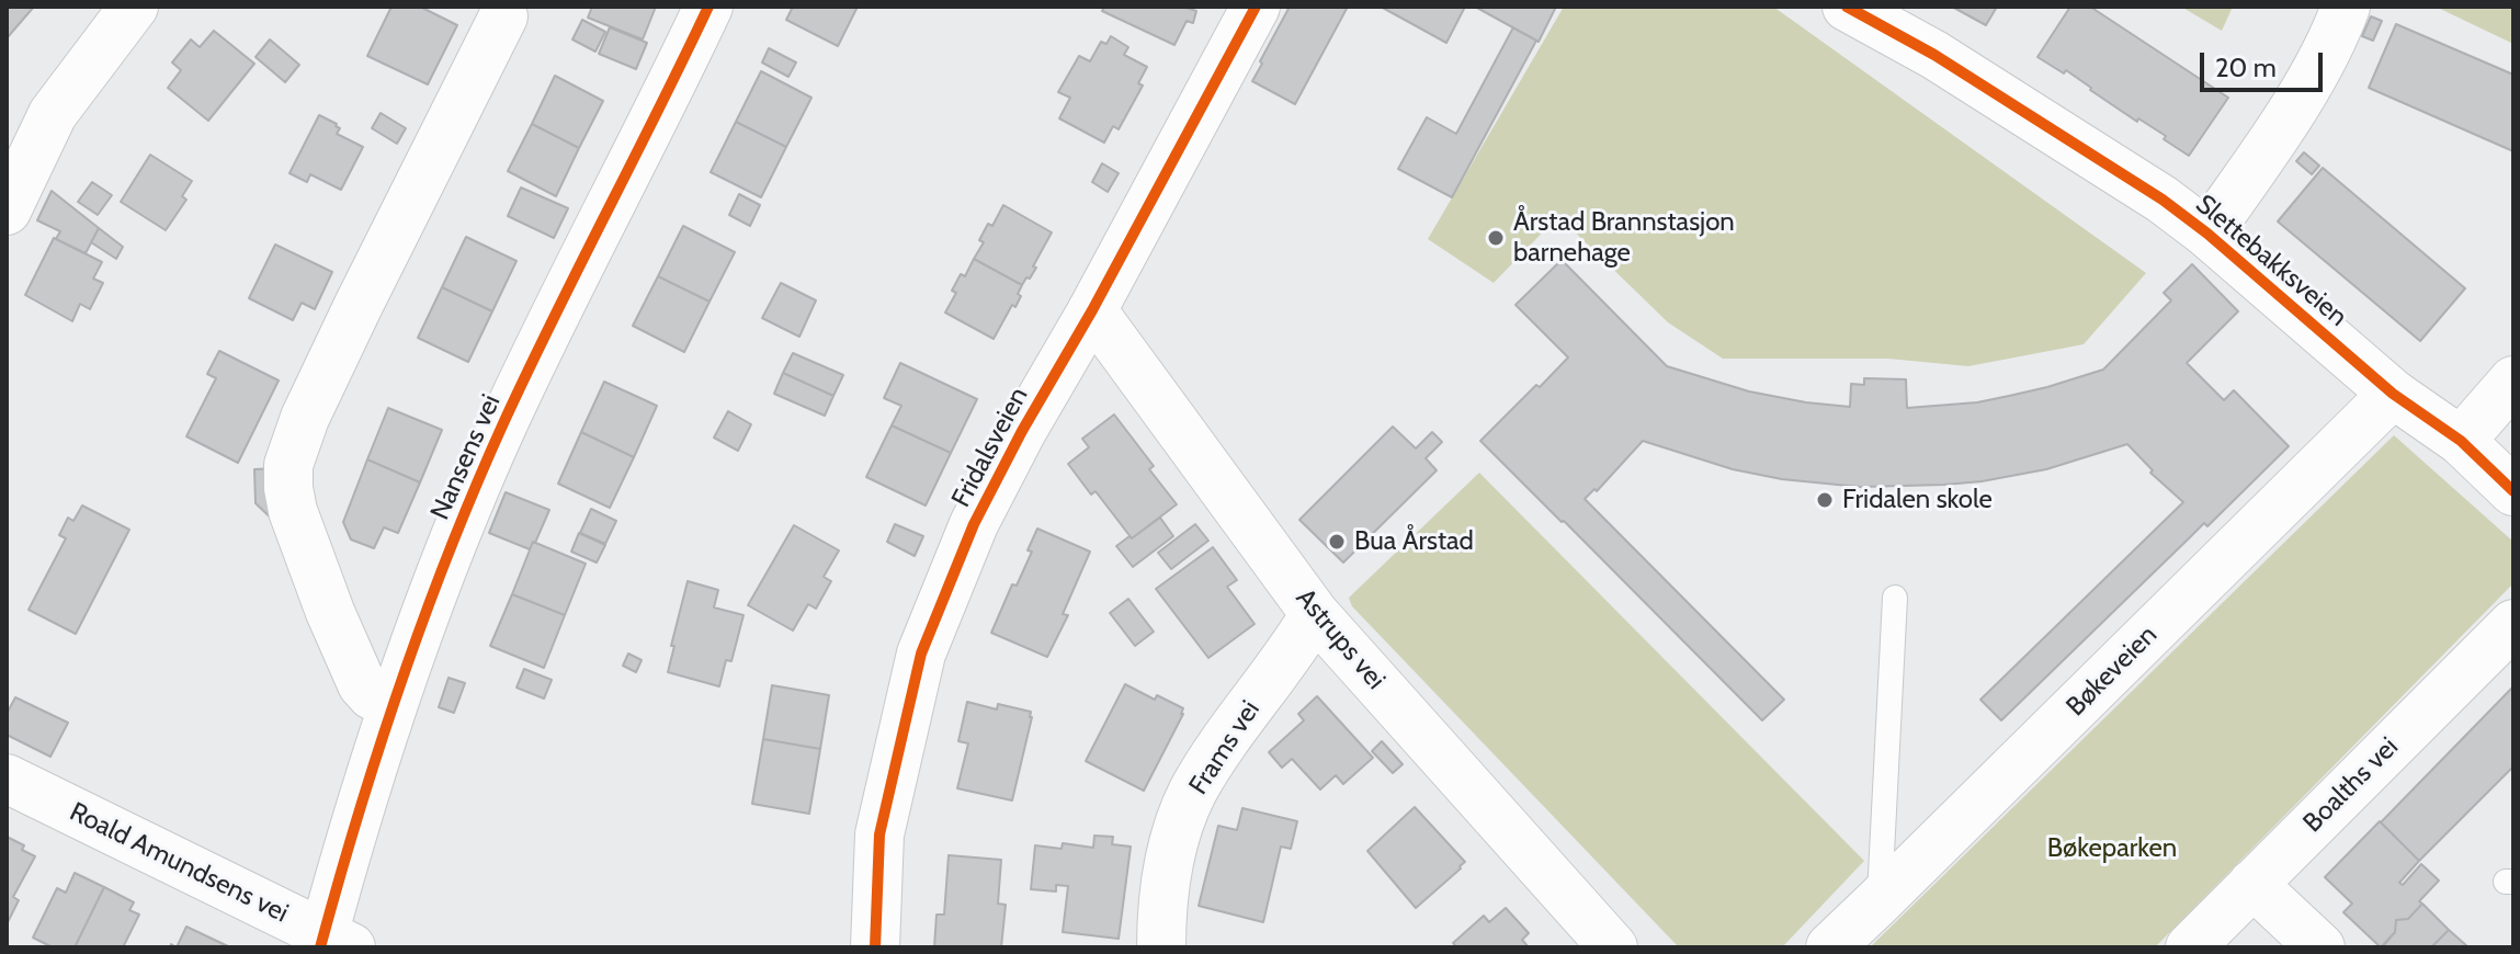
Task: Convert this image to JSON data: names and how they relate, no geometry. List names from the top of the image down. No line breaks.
{"streets":{"street":["Slettebakksveien","Fridalsveien","Nansens vei","Astrups vei","Bøkeveien","Frams vei","Boalths vei","Roald Amundsens vei"]},"crossings":[["Slettebakksveien","Bøkeveien"],["Fridalsveien","Astrups vei"],["Nansens vei","Roald Amundsens vei"],["Astrups vei","Frams vei"]],"parks":["Bøkeparken"],"places":["Årstad Brannstasjon barnehage","Fridalen skole","Bua Årstad"],"scale_bar":"20 m"}
